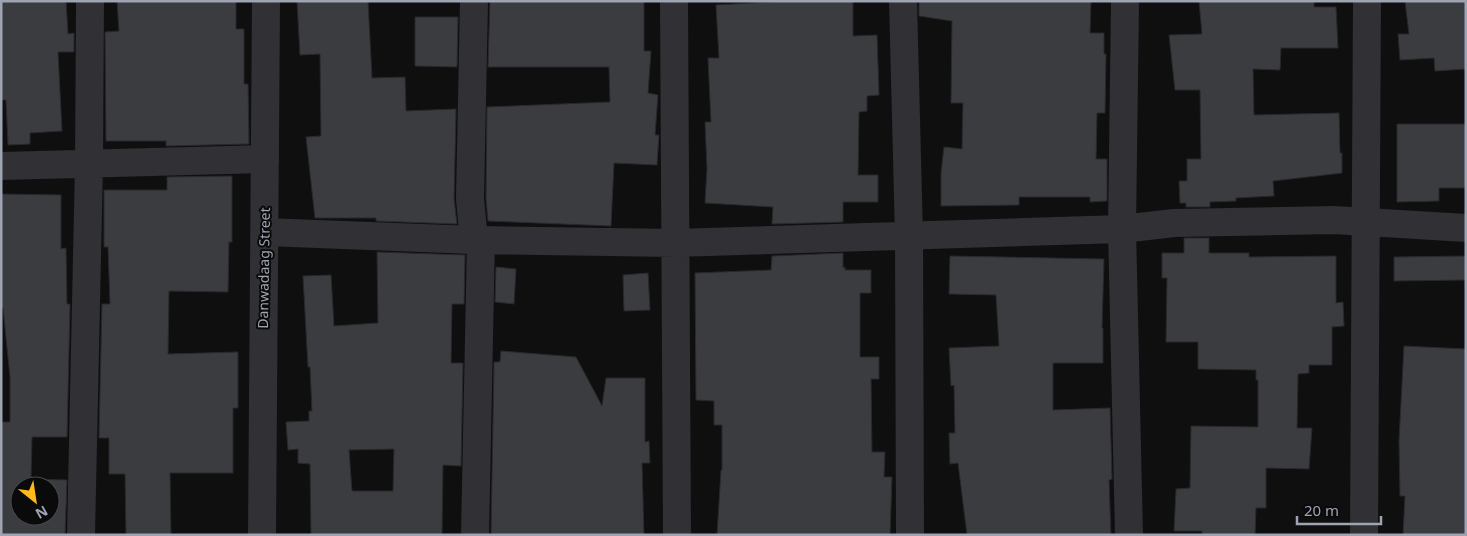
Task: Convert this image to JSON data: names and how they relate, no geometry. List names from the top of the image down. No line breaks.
{"streets":{"street":["Danwadaag Street"]},"scale_bar":"20 m","north":"bottom right"}
